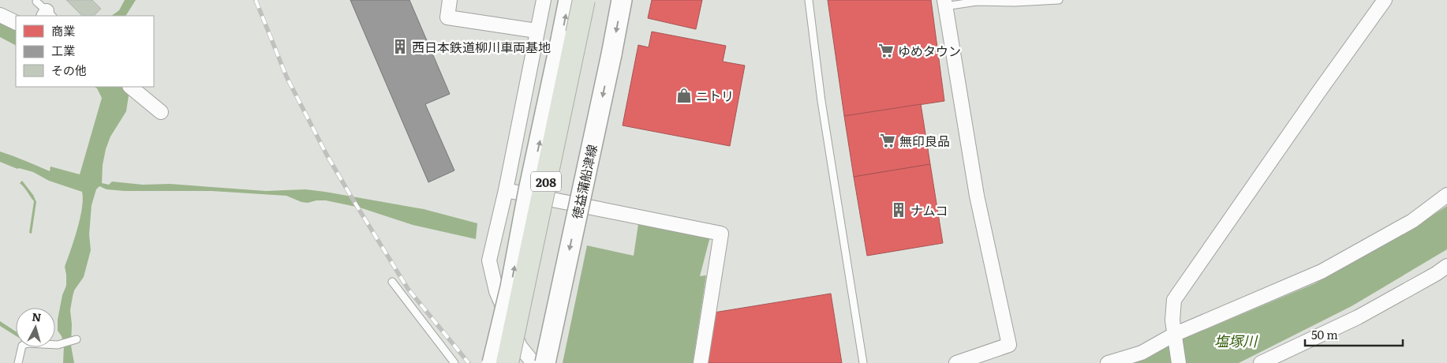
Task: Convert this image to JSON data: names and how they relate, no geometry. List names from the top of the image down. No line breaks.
{"streets":{"highway":["208"],"main road":["徳益蒲船津線"]},"water":["塩塚川"],"places":{"building":["西日本鉄道柳川車両基地","ナムコ"],"supermarket":["ゆめタウン","無印良品"],"shop":["ニトリ"]},"legend":["商業","工業","その他"],"scale_bar":"50 m","north":"top"}
